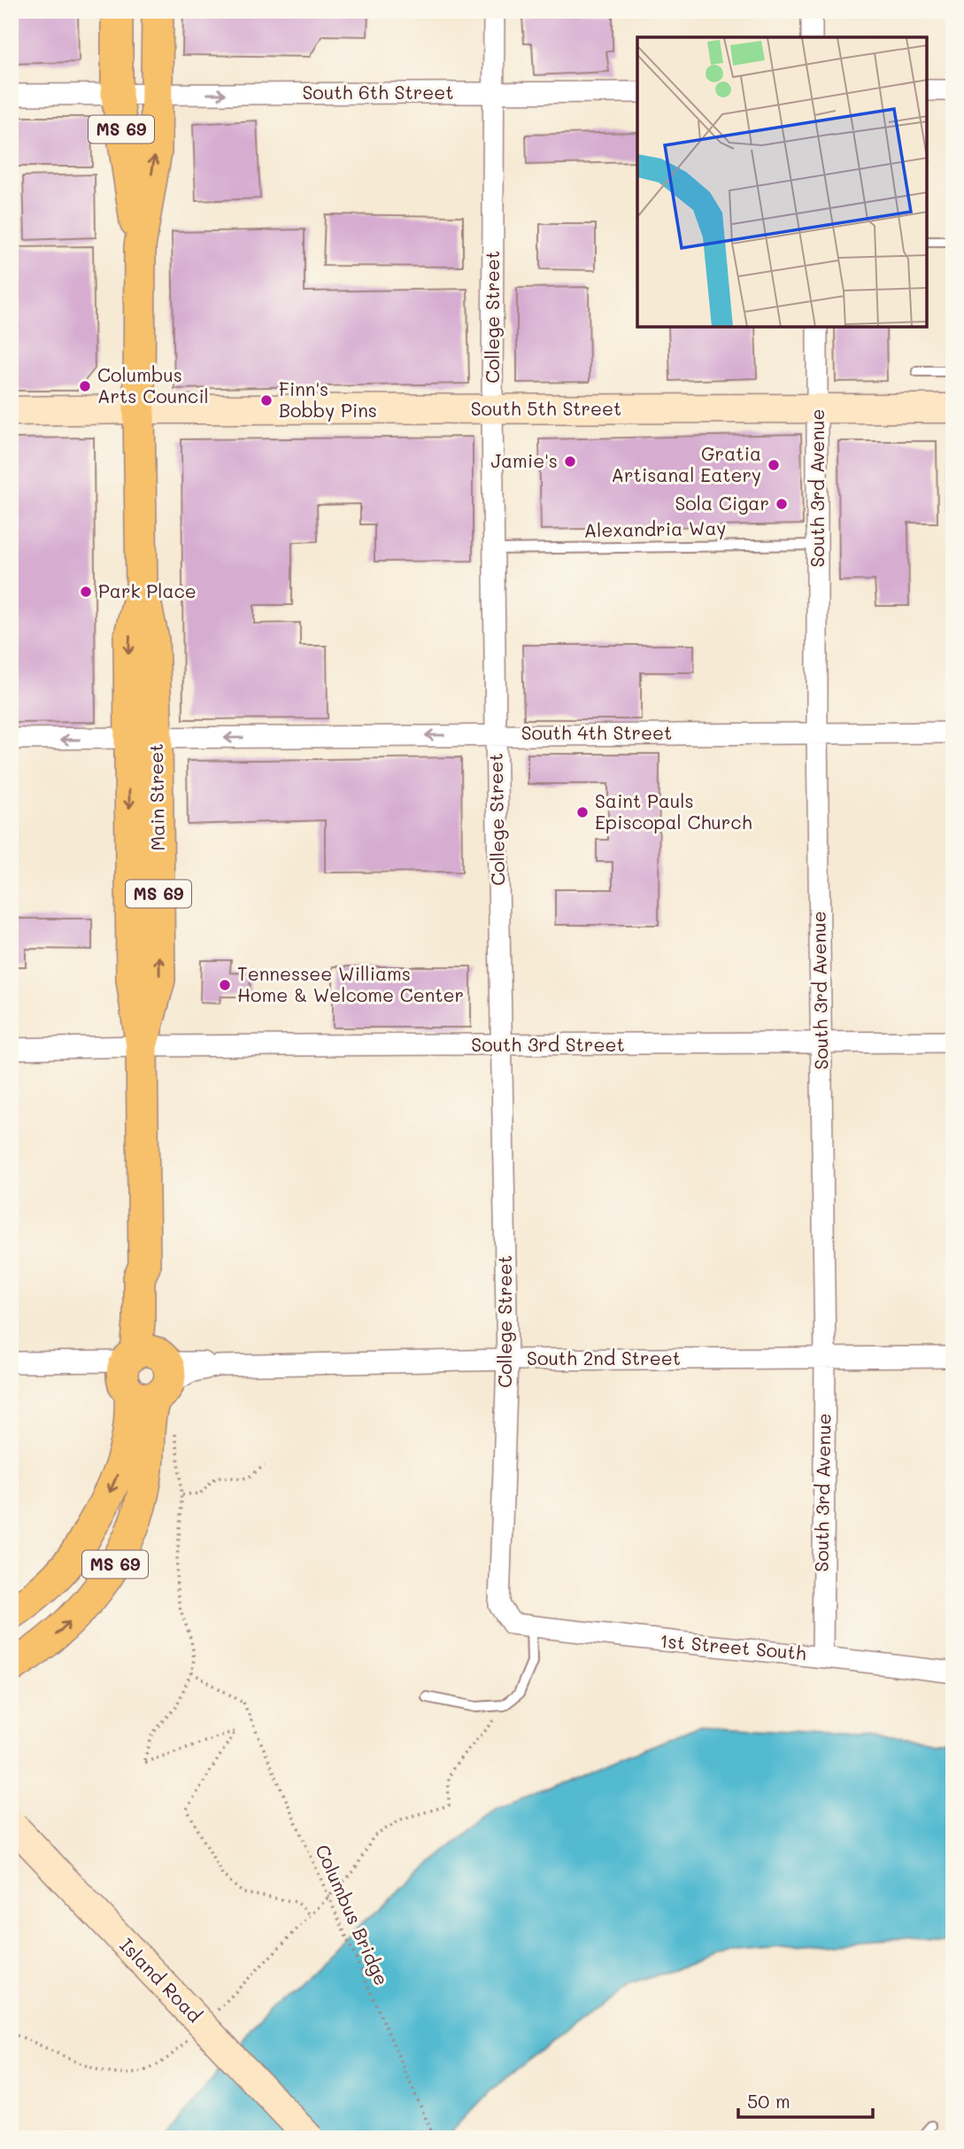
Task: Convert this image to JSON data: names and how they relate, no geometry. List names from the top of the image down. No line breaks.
{"streets":{"main road":["MS 69","Main Street"],"street":["South 6th Street","College Street","South 5th Street","South 3rd Avenue","South 4th Street","South 3rd Street","South 2nd Street","1st Street South","Island Road"],"lane":["Alexandria Way"],"path":["Columbus Bridge"]},"crossings":[["South 6th Street","College Street"],["South 6th Street","Main Street"],["College Street","South 5th Street"],["College Street","Alexandria Way"],["College Street","South 4th Street"],["College Street","South 3rd Street"],["College Street","South 2nd Street"],["College Street","1st Street South"],["South 5th Street","South 3rd Avenue"],["South 5th Street","Main Street"],["South 3rd Avenue","Alexandria Way"],["South 3rd Avenue","South 4th Street"],["South 3rd Avenue","South 3rd Street"],["South 3rd Avenue","South 2nd Street"],["South 3rd Avenue","1st Street South"],["South 4th Street","Main Street"],["Main Street","South 3rd Street"],["Main Street","South 2nd Street"]],"one_way":["South 6th Street","South 4th Street"],"places":["Columbus Arts Council","Finn's Bobby Pins","Jamie's","Gratia Artisanal Eatery","Sola Cigar","Park Place","Saint Pauls Episcopal Church","Tennessee Williams Home & Welcome Center"],"scale_bar":"50 m"}
